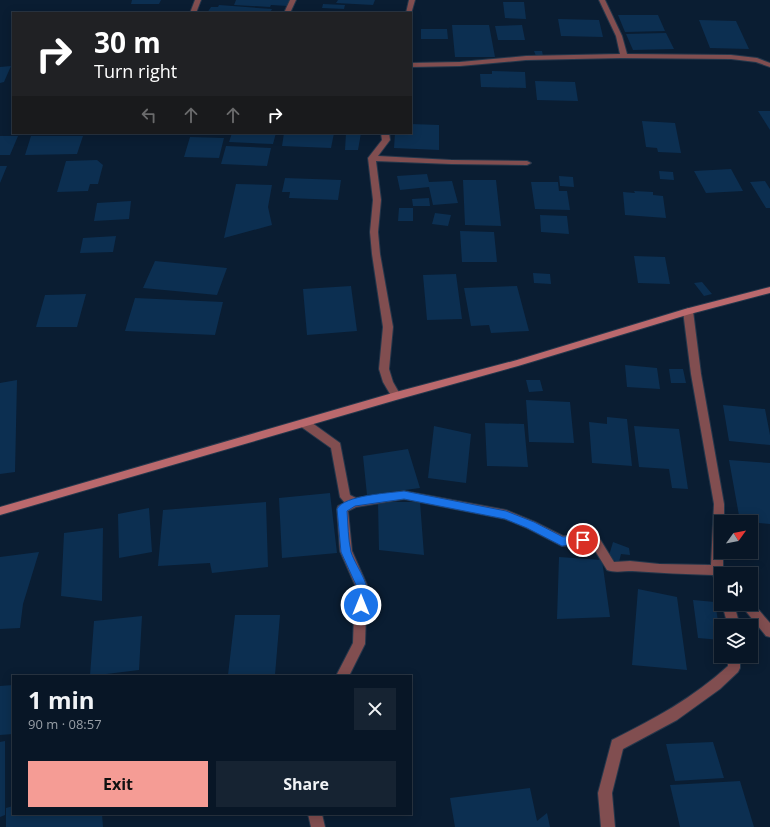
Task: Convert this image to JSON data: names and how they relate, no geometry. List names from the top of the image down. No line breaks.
{"north":"top right","page":{"turn":["30 m","Turn right"],"heading":["1 min","90 m · 08:57"],"buttons":["Exit","Share"]}}
